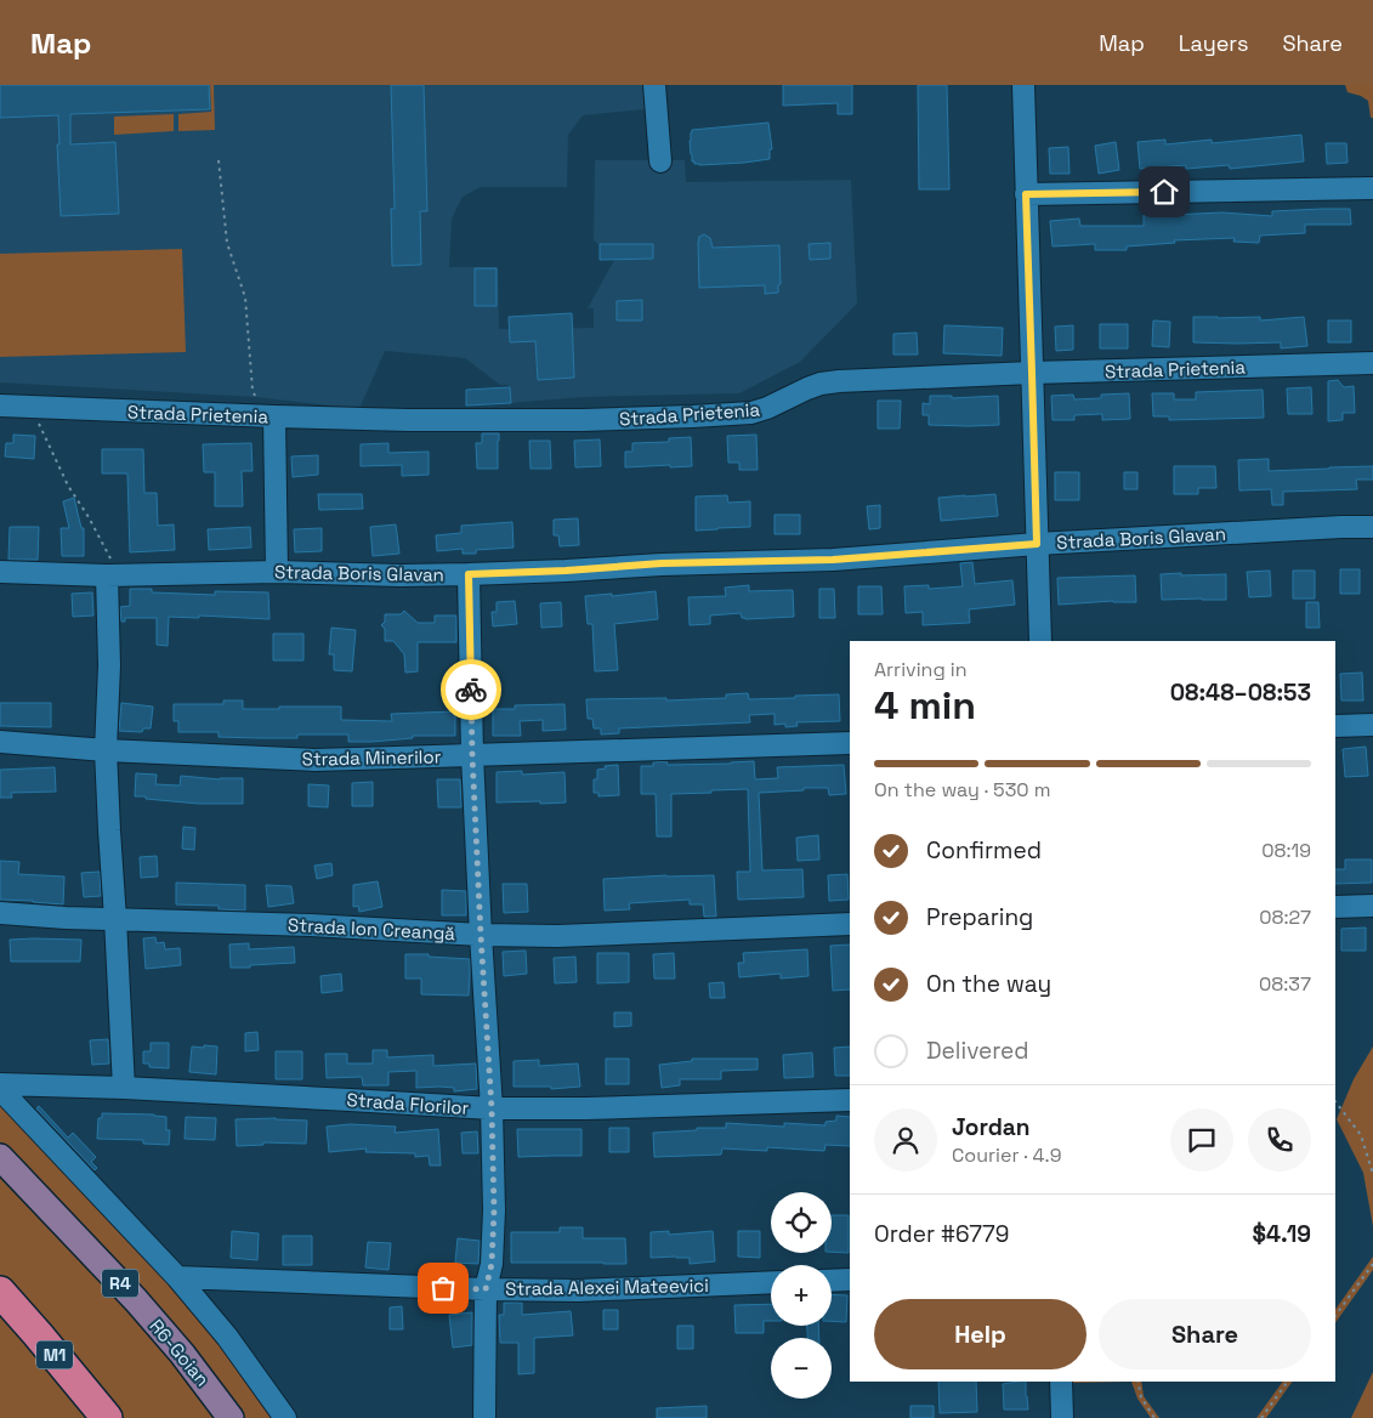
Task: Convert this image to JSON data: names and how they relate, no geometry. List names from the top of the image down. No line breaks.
{"streets":{"highway":["M1"],"main road":["R4","R6-Goian"],"street":["Strada Prietenia","Strada Boris Glavan","Strada Minerilor","Strada Ion Creangă","Strada Florilor","Strada Alexei Mateevici"]},"page":{"header":"Map","nav":["Map","Layers","Share"],"heading":["4 min","Arriving in","08:48–08:53"],"panel":["Jordan","Courier · 4.9","Order #6779","$4.19"],"bar":"On the way · 530 m","list":[["Confirmed","08:19"],["Preparing","08:27"],["On the way","08:37"],"Delivered"],"map_buttons":["+","−"],"buttons":["Help","Share"]}}
